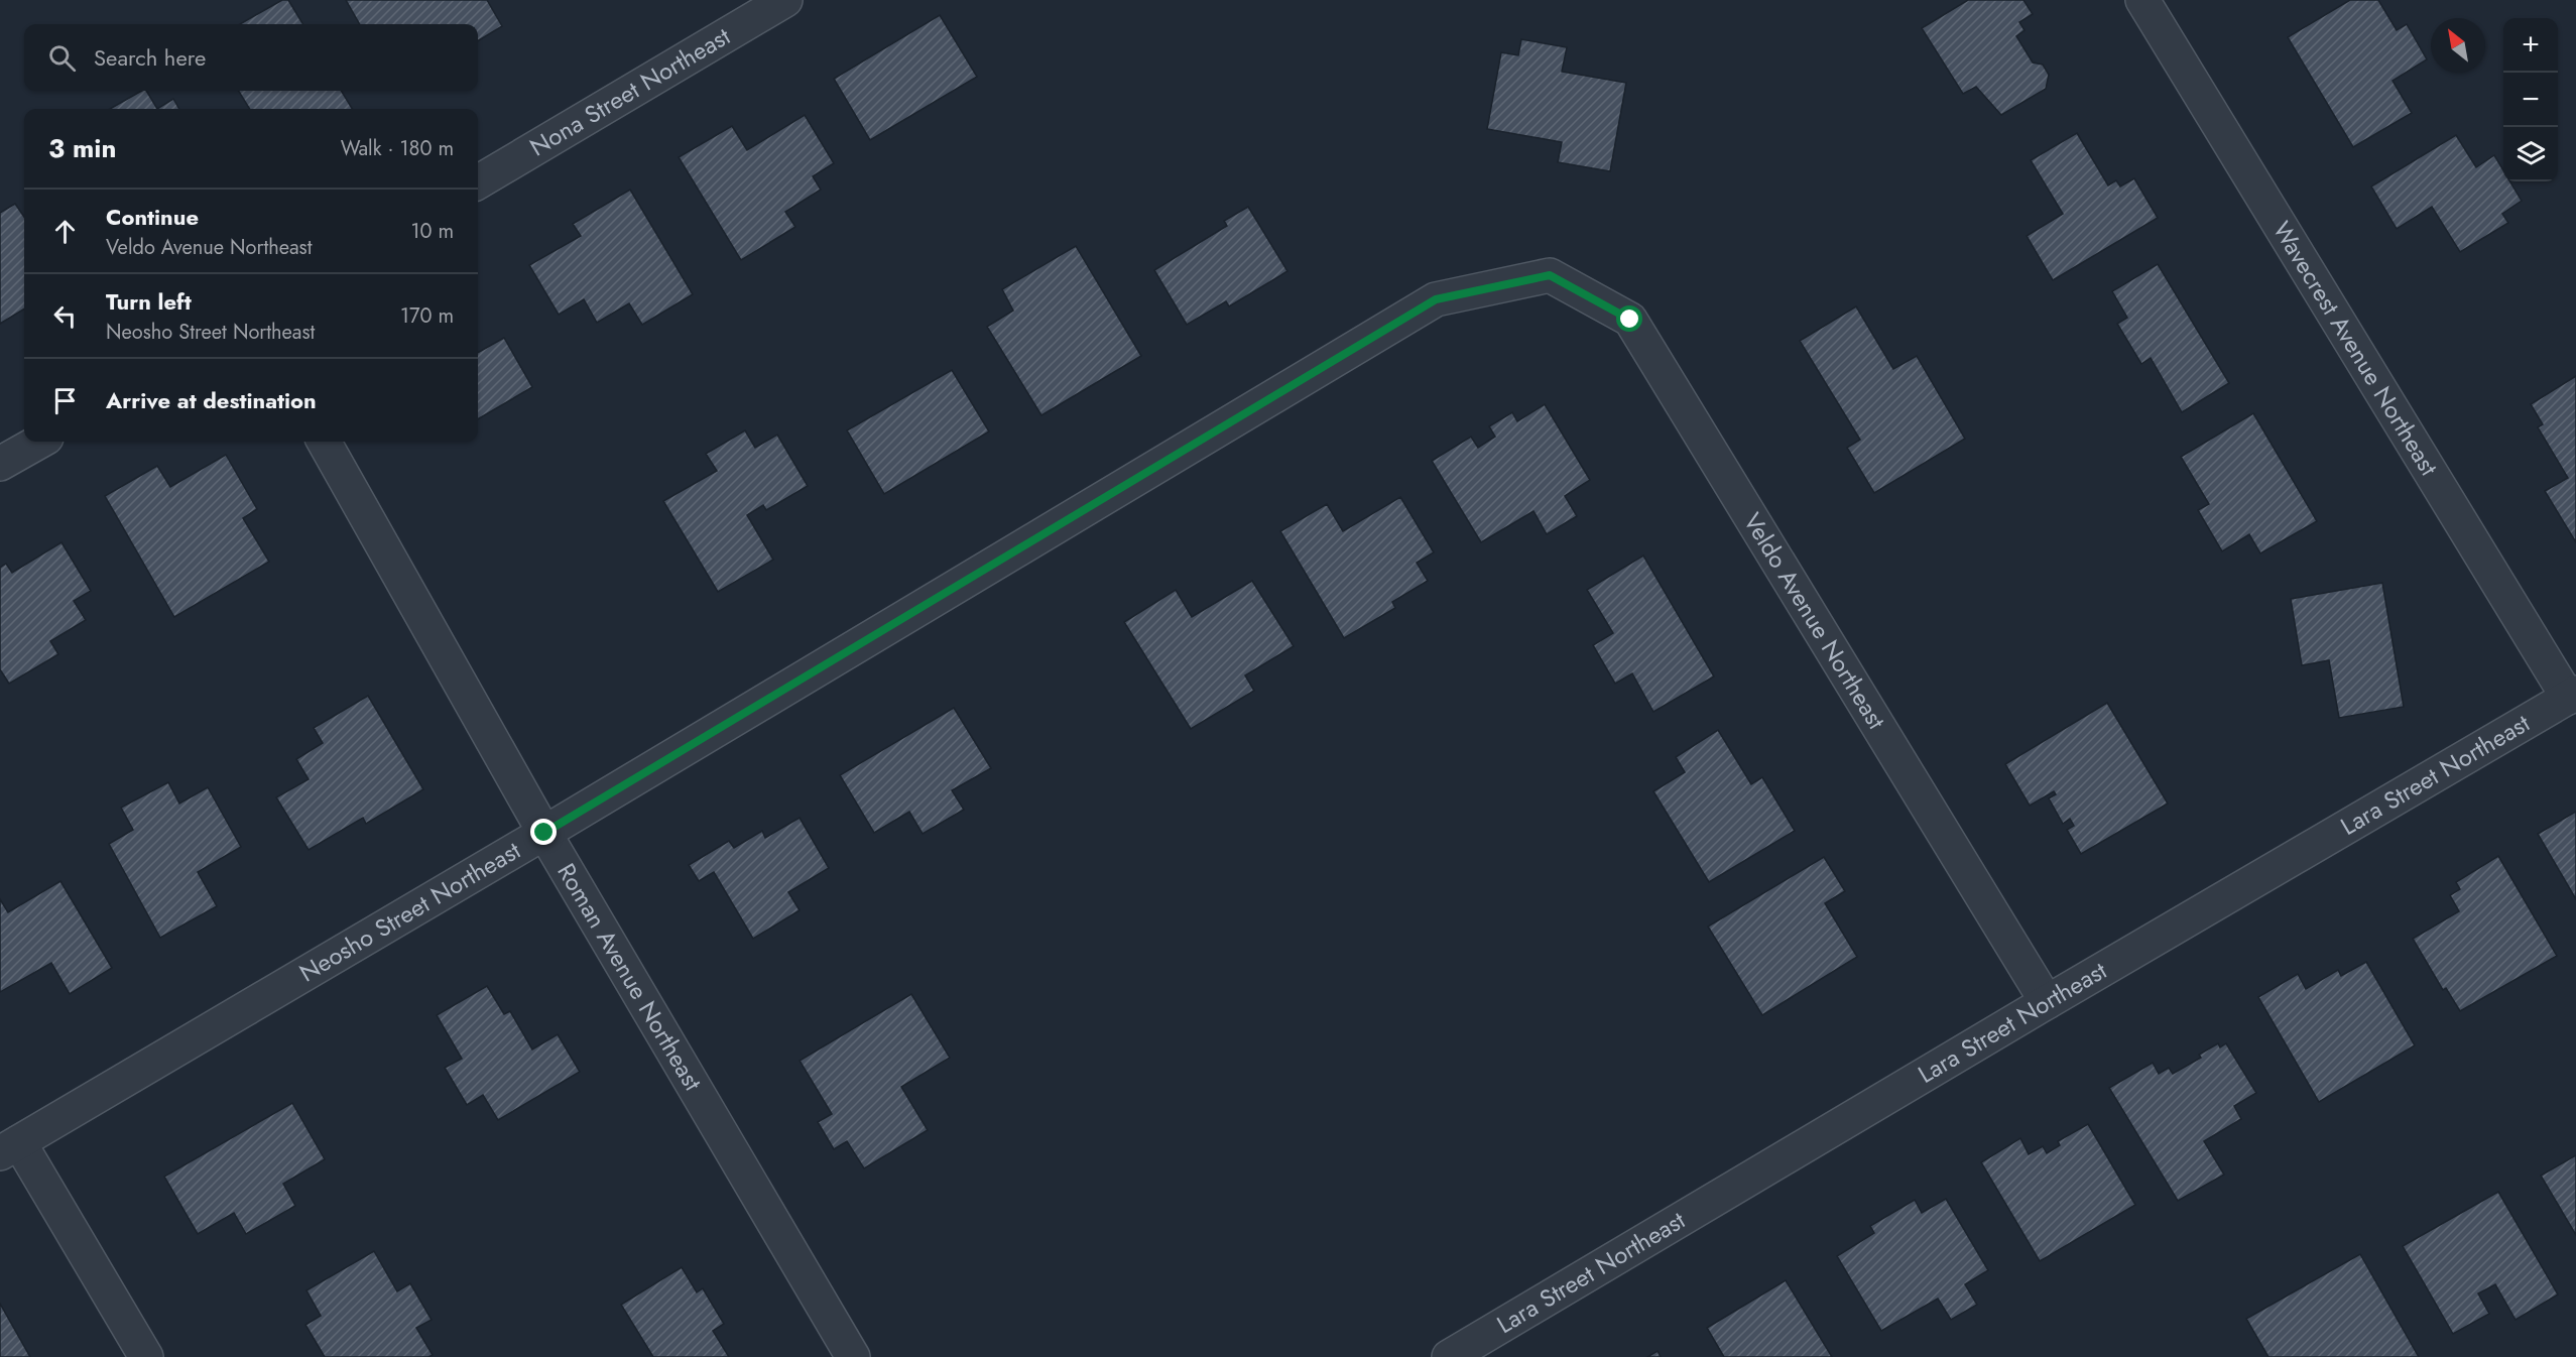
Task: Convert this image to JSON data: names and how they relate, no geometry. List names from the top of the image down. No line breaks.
{"streets":{"street":["Nona Street Northeast","Wavecrest Avenue Northeast","Veldo Avenue Northeast","Lara Street Northeast","Neosho Street Northeast","Roman Avenue Northeast"]},"crossings":[["Wavecrest Avenue Northeast","Lara Street Northeast"],["Veldo Avenue Northeast","Lara Street Northeast"],["Veldo Avenue Northeast","Neosho Street Northeast"],["Neosho Street Northeast","Roman Avenue Northeast"]],"north":"top left","page":{"map_buttons":["+","−"],"search":"Search here","heading":["3 min","Walk · 180 m"],"list":[["Continue","Veldo Avenue Northeast","10 m"],["Turn left","Neosho Street Northeast","170 m"],"Arrive at destination"]}}
